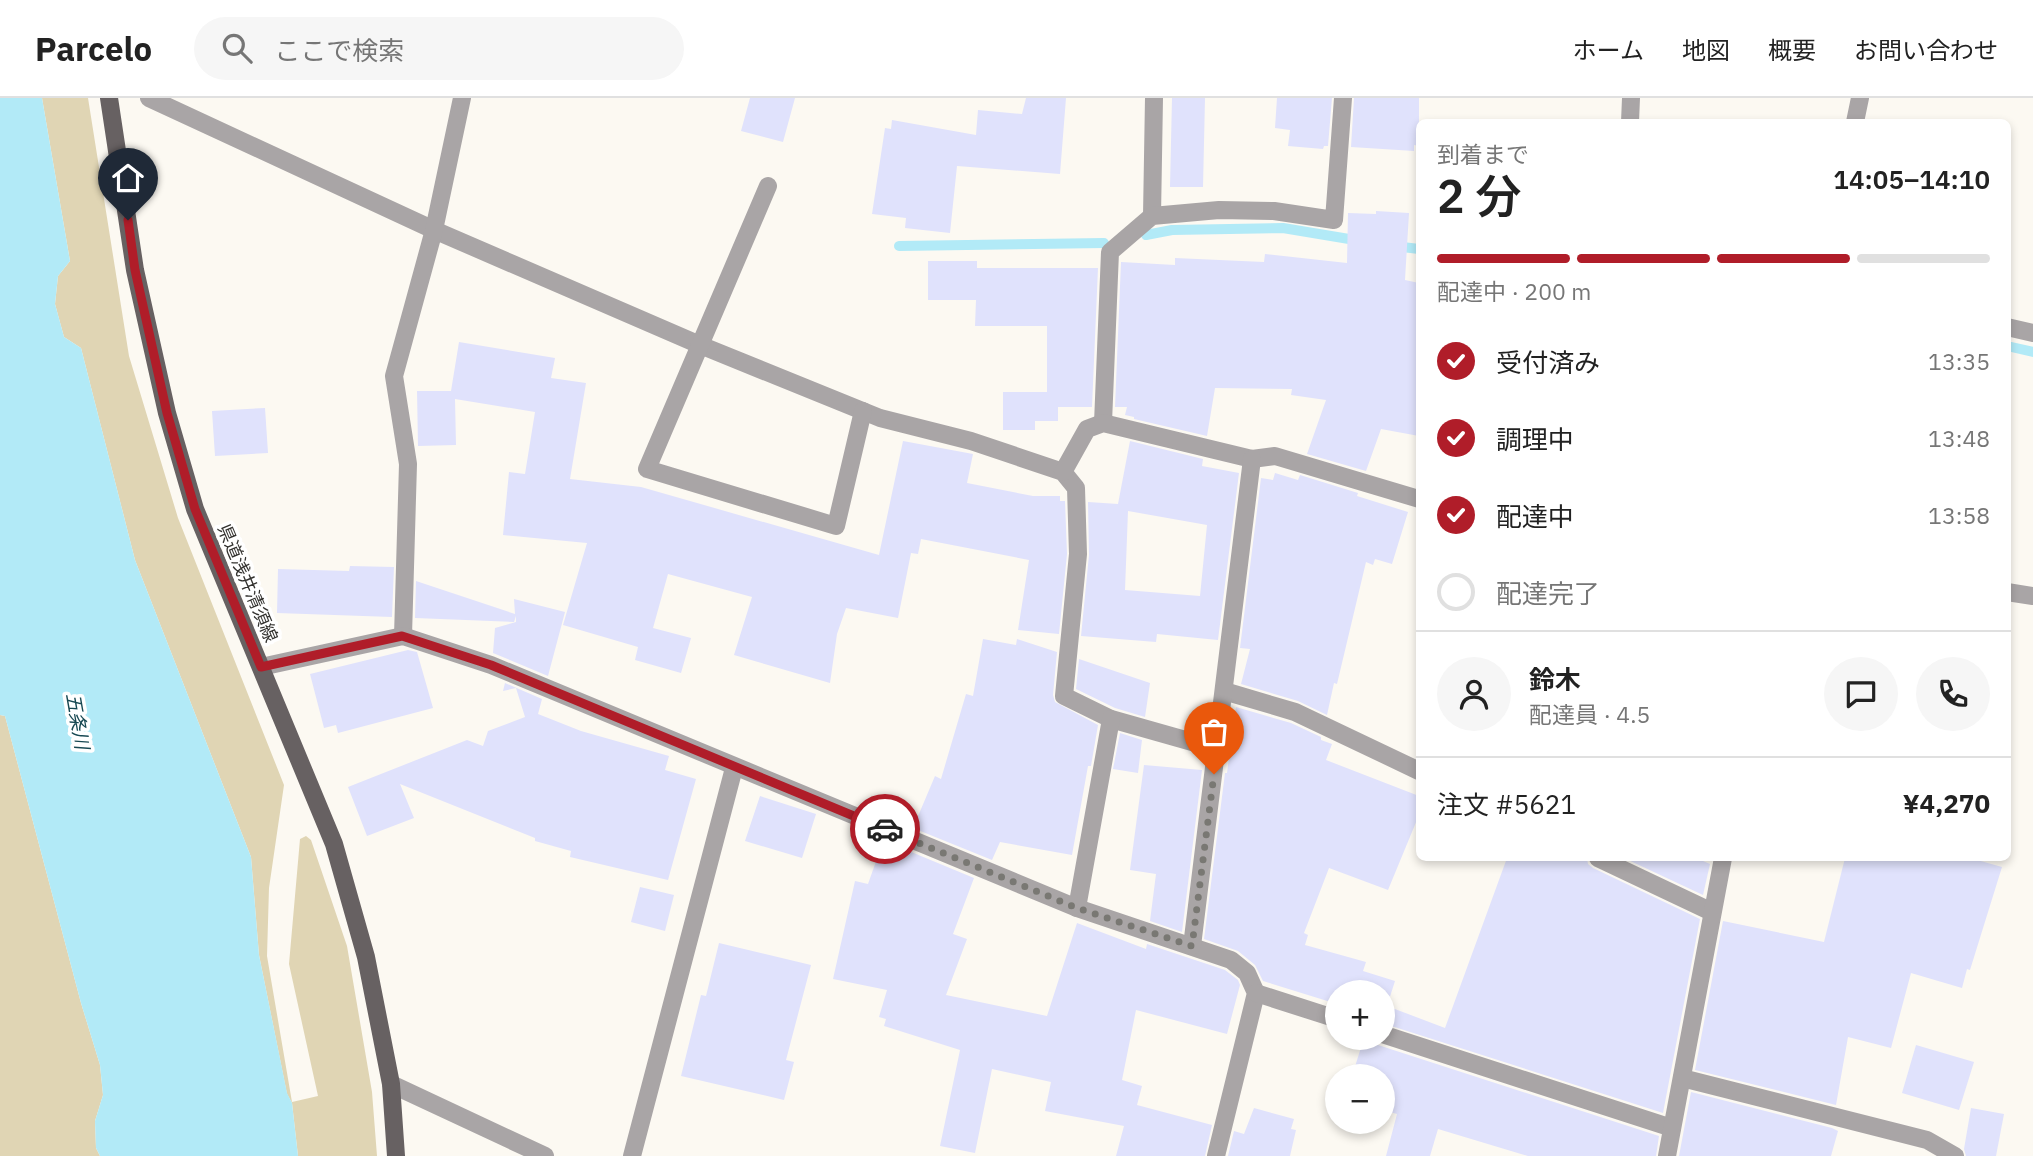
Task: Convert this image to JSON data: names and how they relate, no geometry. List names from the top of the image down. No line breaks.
{"streets":{"main road":["県道浅井清須線"]},"water":["五条川"],"page":{"header":"Parcelo","search":"ここで検索","nav":["ホーム","地図","概要","お問い合わせ"],"heading":["2 分","到着まで","14:05–14:10"],"panel":["鈴木","配達員 · 4.5","注文 #5621","¥4,270"],"bar":"配達中 · 200 m","list":[["受付済み","13:35"],["調理中","13:48"],["配達中","13:58"],"配達完了"],"map_buttons":["+","−"]}}
